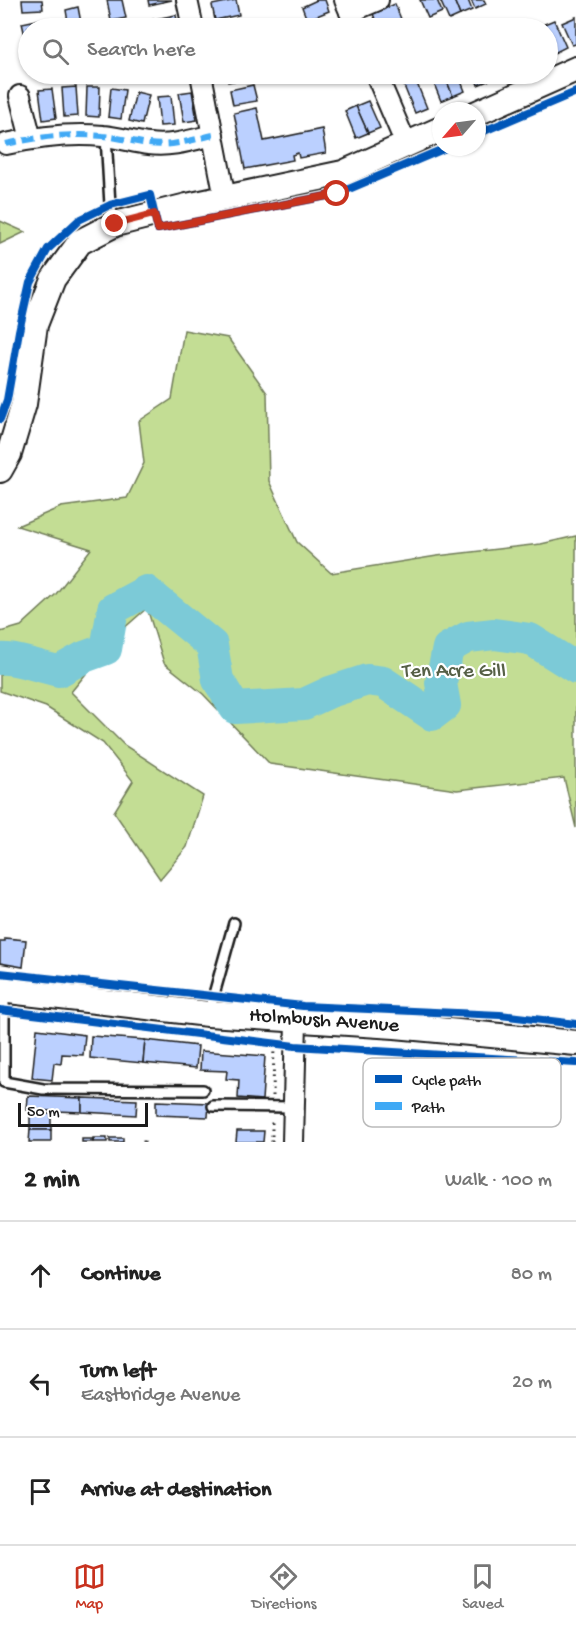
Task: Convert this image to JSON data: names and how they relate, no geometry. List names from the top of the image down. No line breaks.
{"streets":{"street":["Holmbush Avenue"]},"parks":["Ten Acre Gill"],"legend":["Cycle path","Path"],"scale_bar":"50 m","north":"bottom left","page":{"search":"Search here","scale":"50 m","heading":["2 min","Walk · 100 m"],"list":[["Continue","80 m"],["Turn left","Eastbridge Avenue","20 m"],"Arrive at destination"],"nav":["Map","Directions","Saved"]}}
